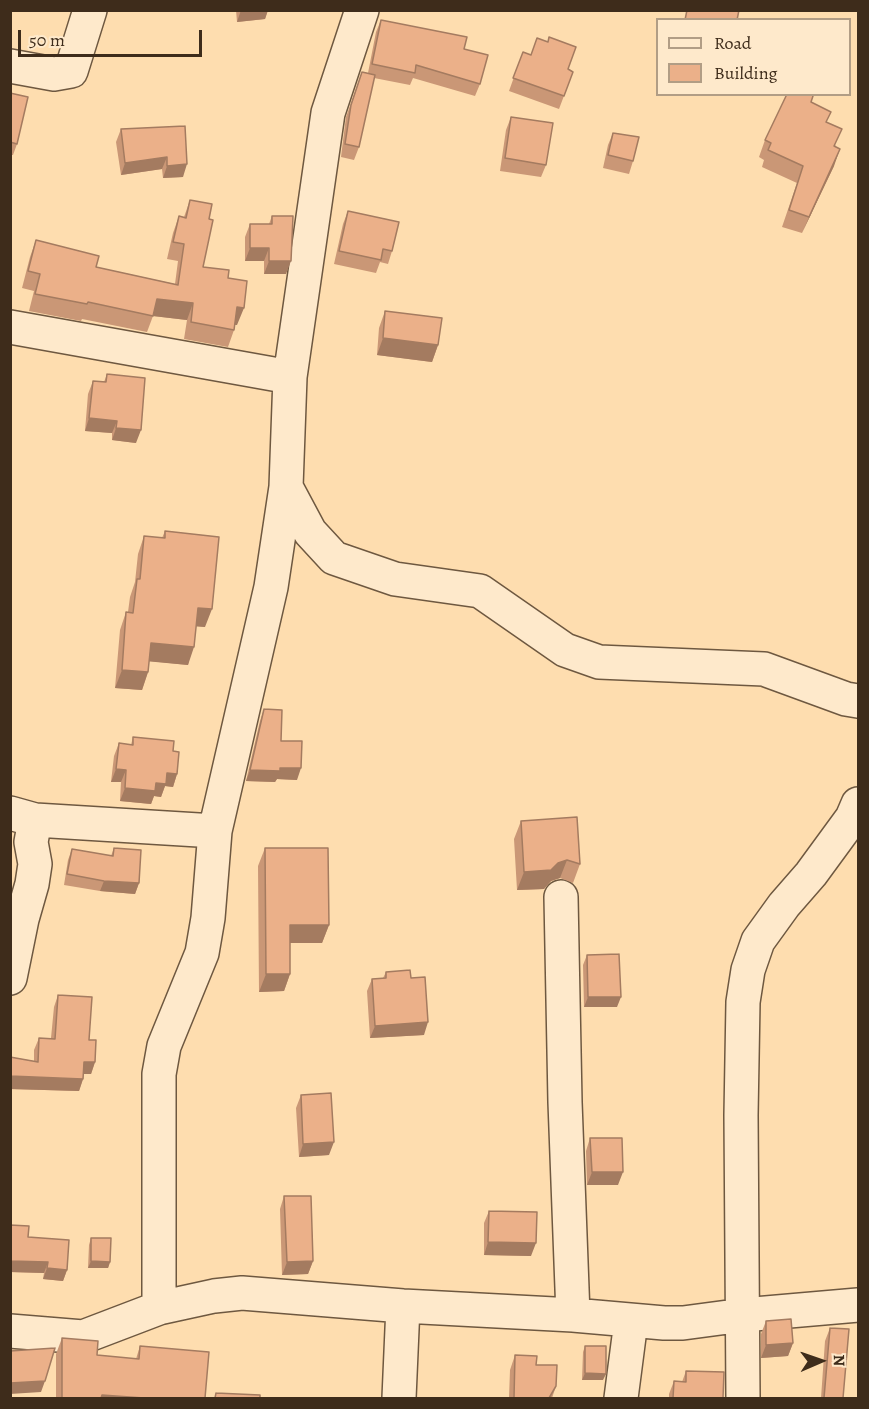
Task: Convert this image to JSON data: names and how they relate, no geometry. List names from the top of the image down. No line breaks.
{"legend":["Road","Building"],"scale_bar":"50 m","north":"right"}
